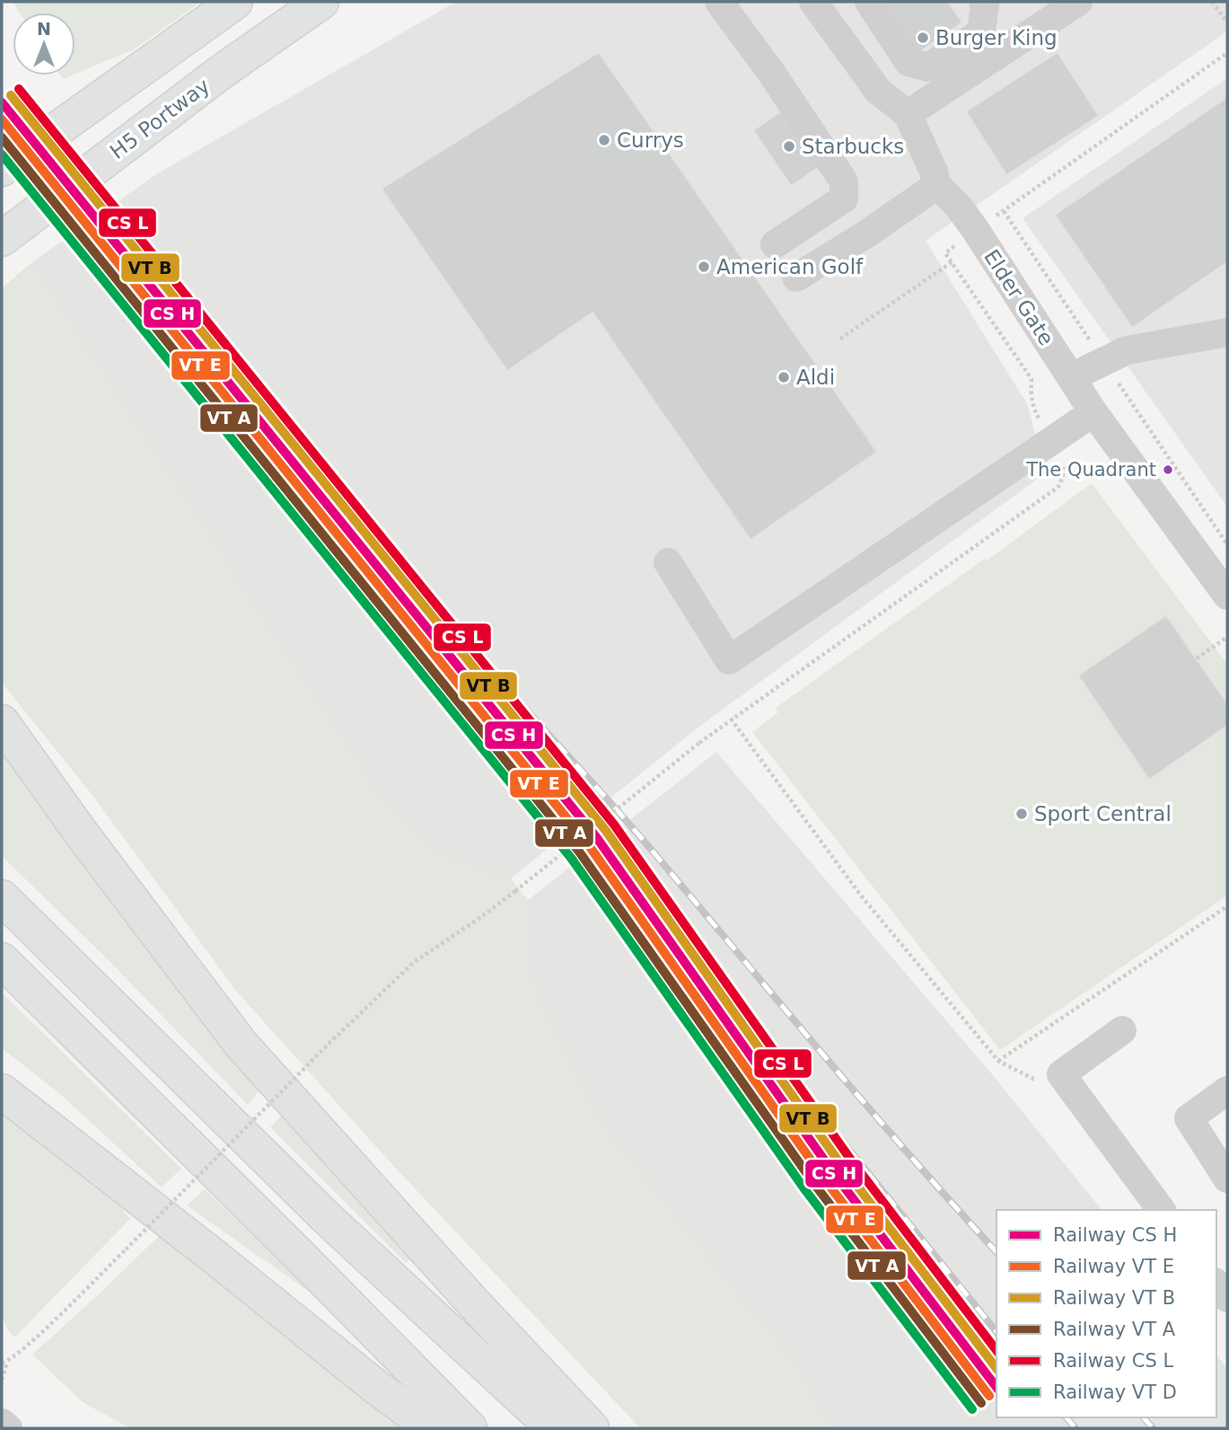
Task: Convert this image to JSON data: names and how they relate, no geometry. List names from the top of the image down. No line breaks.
{"streets":{"main road":["H5 Portway"],"street":["Elder Gate"]},"places":["Burger King","Currys","Starbucks","American Golf","Aldi","The Quadrant","Sport Central"],"legend":["Railway CS H","Railway VT E","Railway VT B","Railway VT A","Railway CS L","Railway VT D"],"north":"top"}
